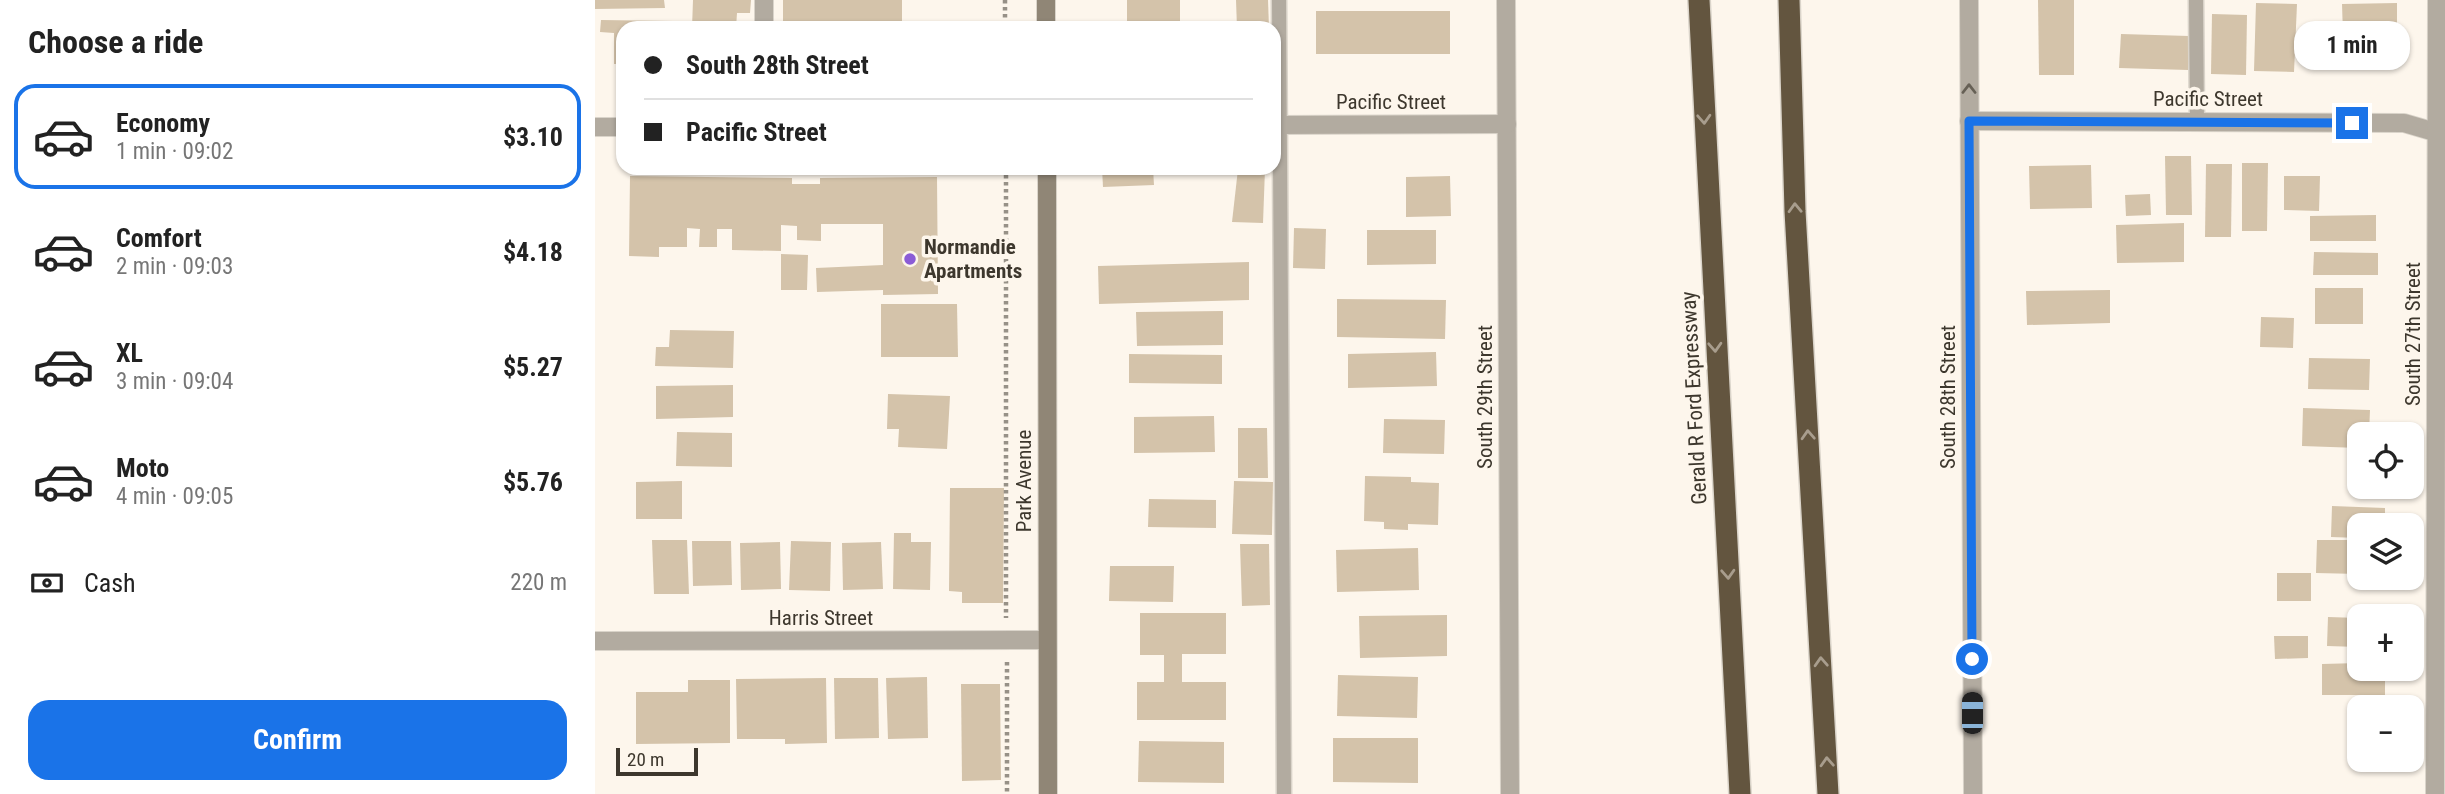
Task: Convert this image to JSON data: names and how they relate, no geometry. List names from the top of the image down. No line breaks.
{"streets":{"highway":["Gerald R Ford Expressway"],"street":["Pacific Street","South 27th Street","South 29th Street","South 28th Street","Park Avenue","Harris Street"]},"crossings":[["Pacific Street","South 27th Street"],["Pacific Street","South 29th Street"],["Pacific Street","South 28th Street"],["Park Avenue","Harris Street"]],"places":["Normandie Apartments"],"scale_bar":"20 m","page":{"heading":"Choose a ride","bubble":"1 min","banner":["South 28th Street","Pacific Street"],"list":[{"name":"Economy","note":"1 min · 09:02","value":"$3.10"},{"name":"Comfort","note":"2 min · 09:03","value":"$4.18"},{"name":"XL","note":"3 min · 09:04","value":"$5.27"},{"name":"Moto","note":"4 min · 09:05","value":"$5.76"}],"map_buttons":["+","−"],"pay":["Cash","220 m"],"buttons":"Confirm","scale":"20 m"}}
